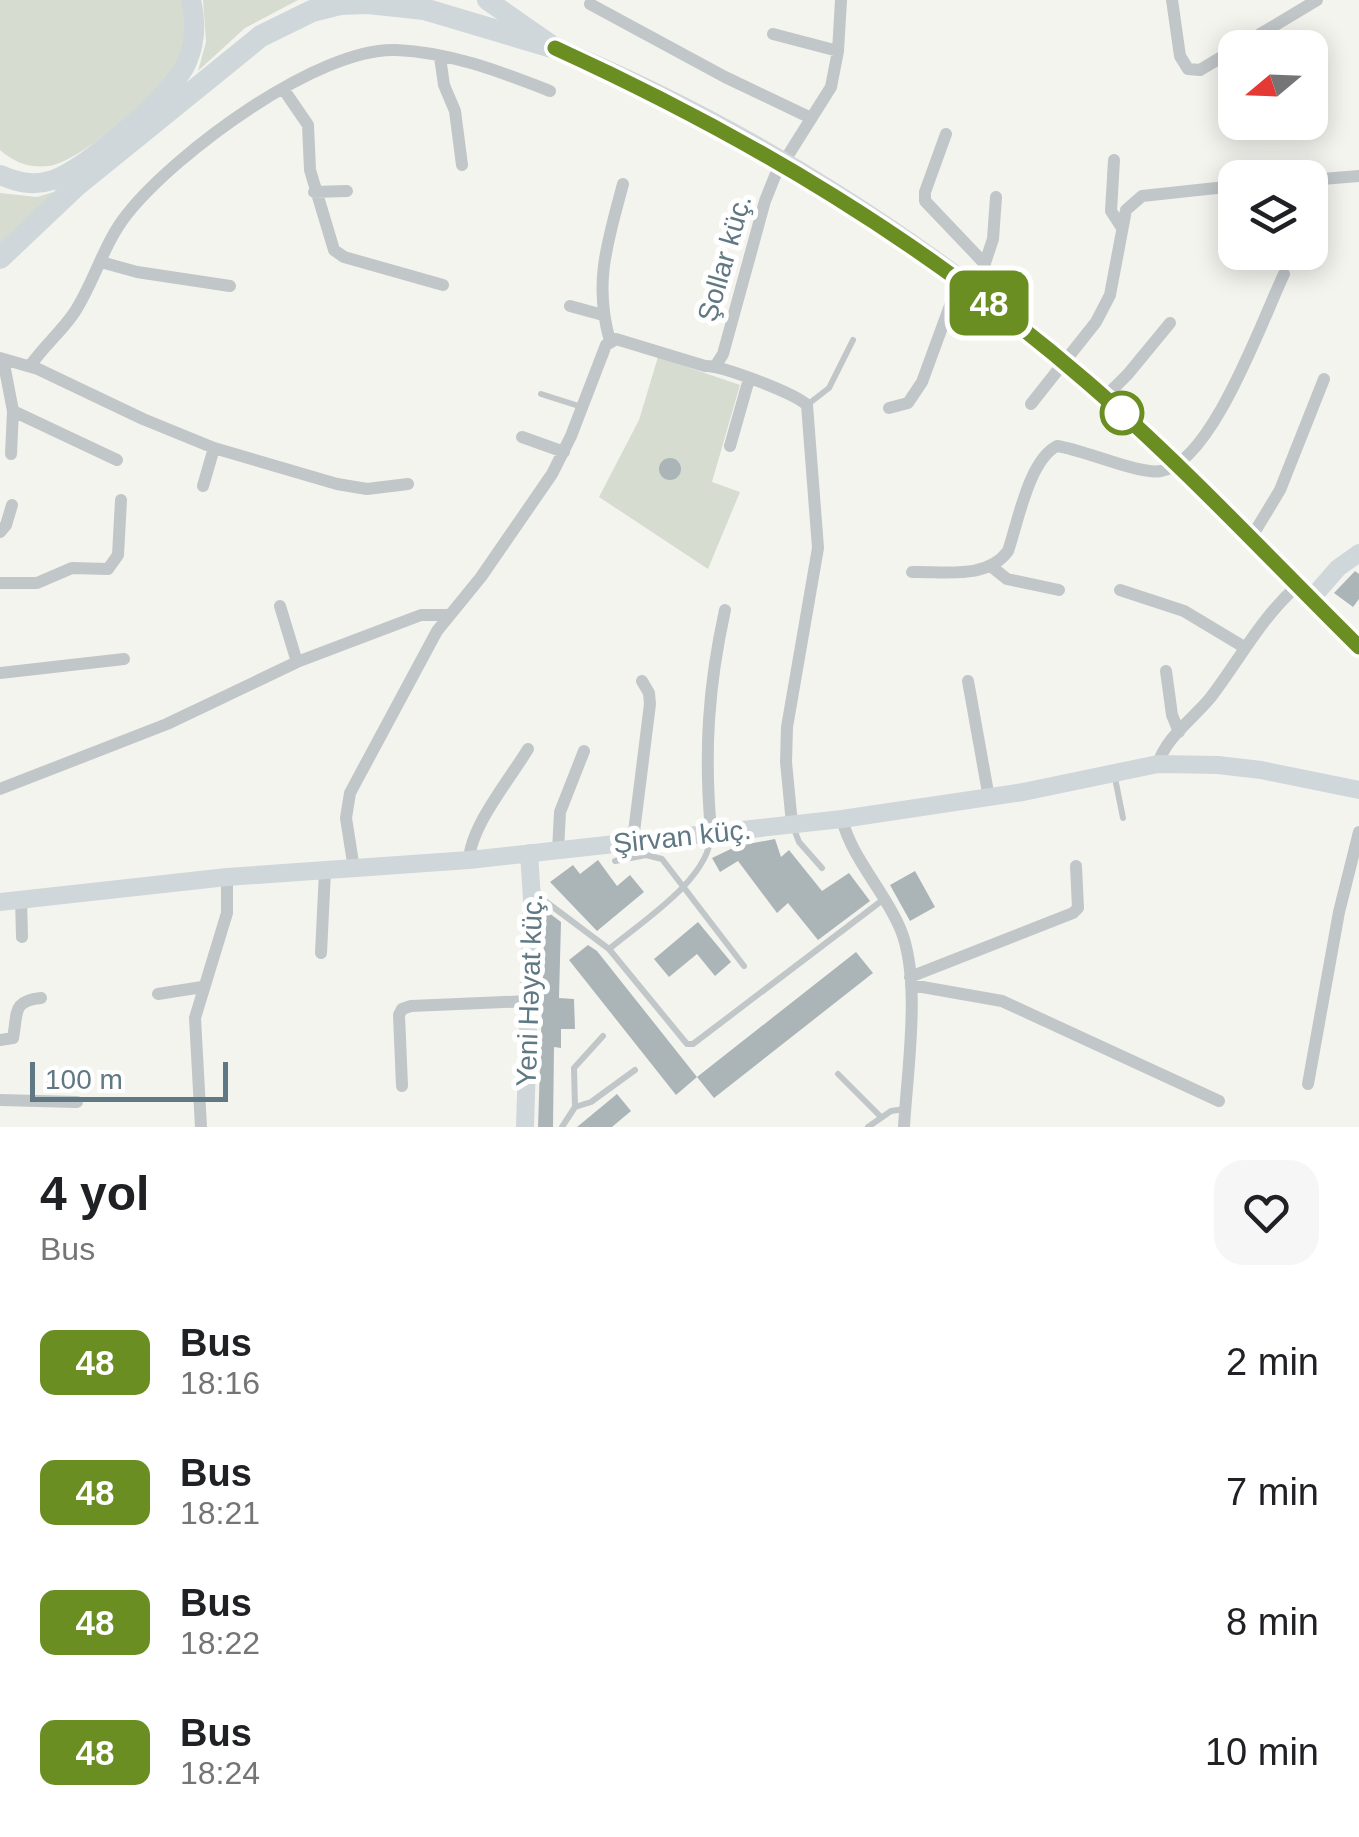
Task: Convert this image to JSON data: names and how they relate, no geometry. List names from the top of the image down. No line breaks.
{"streets":{"street":["Şollar küç.","Şirvan küç.","Yeni Həyat küç."]},"crossings":[["Şirvan küç.","Yeni Həyat küç."]],"lines":["bus line 48"],"scale_bar":"100 m","north":"left","page":{"on_map":"48","scale":"100 m","heading":["4 yol","Bus"],"list":[{"mark":"48","name":"Bus","note":"18:16","value":"2 min"},{"mark":"48","name":"Bus","note":"18:21","value":"7 min"},{"mark":"48","name":"Bus","note":"18:22","value":"8 min"},{"mark":"48","name":"Bus","note":"18:24","value":"10 min"}]}}
